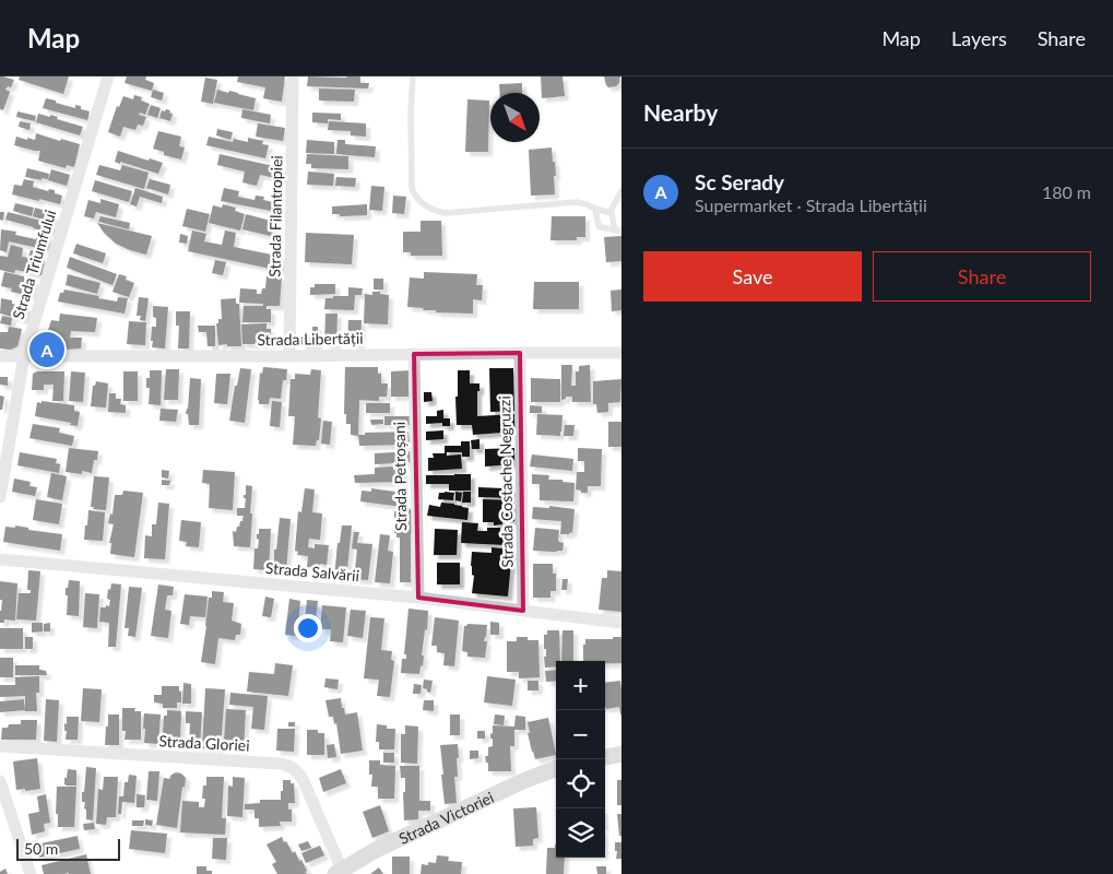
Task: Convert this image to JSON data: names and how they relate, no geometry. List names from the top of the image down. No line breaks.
{"streets":{"street":["Strada Filantropiei","Strada Triumfului","Strada Libertății","Strada Petroșani","Strada Costache Negruzzi","Strada Salvării","Strada Gloriei","Strada Victoriei"]},"crossings":[["Strada Filantropiei","Strada Libertății"],["Strada Triumfului","Strada Libertății"],["Strada Libertății","Strada Petroșani"],["Strada Libertății","Strada Costache Negruzzi"],["Strada Petroșani","Strada Salvării"],["Strada Costache Negruzzi","Strada Salvării"],["Strada Gloriei","Strada Victoriei"]],"scale_bar":"50 m","north":"bottom right","page":{"header":"Map","nav":["Map","Layers","Share"],"heading":"Nearby","list":[{"mark":"A","name":"Sc Serady","note":"Supermarket · Strada Libertății","value":"180 m"}],"buttons":["Save","Share"],"pins":"A","map_buttons":["+","−"],"scale":"50 m"}}
